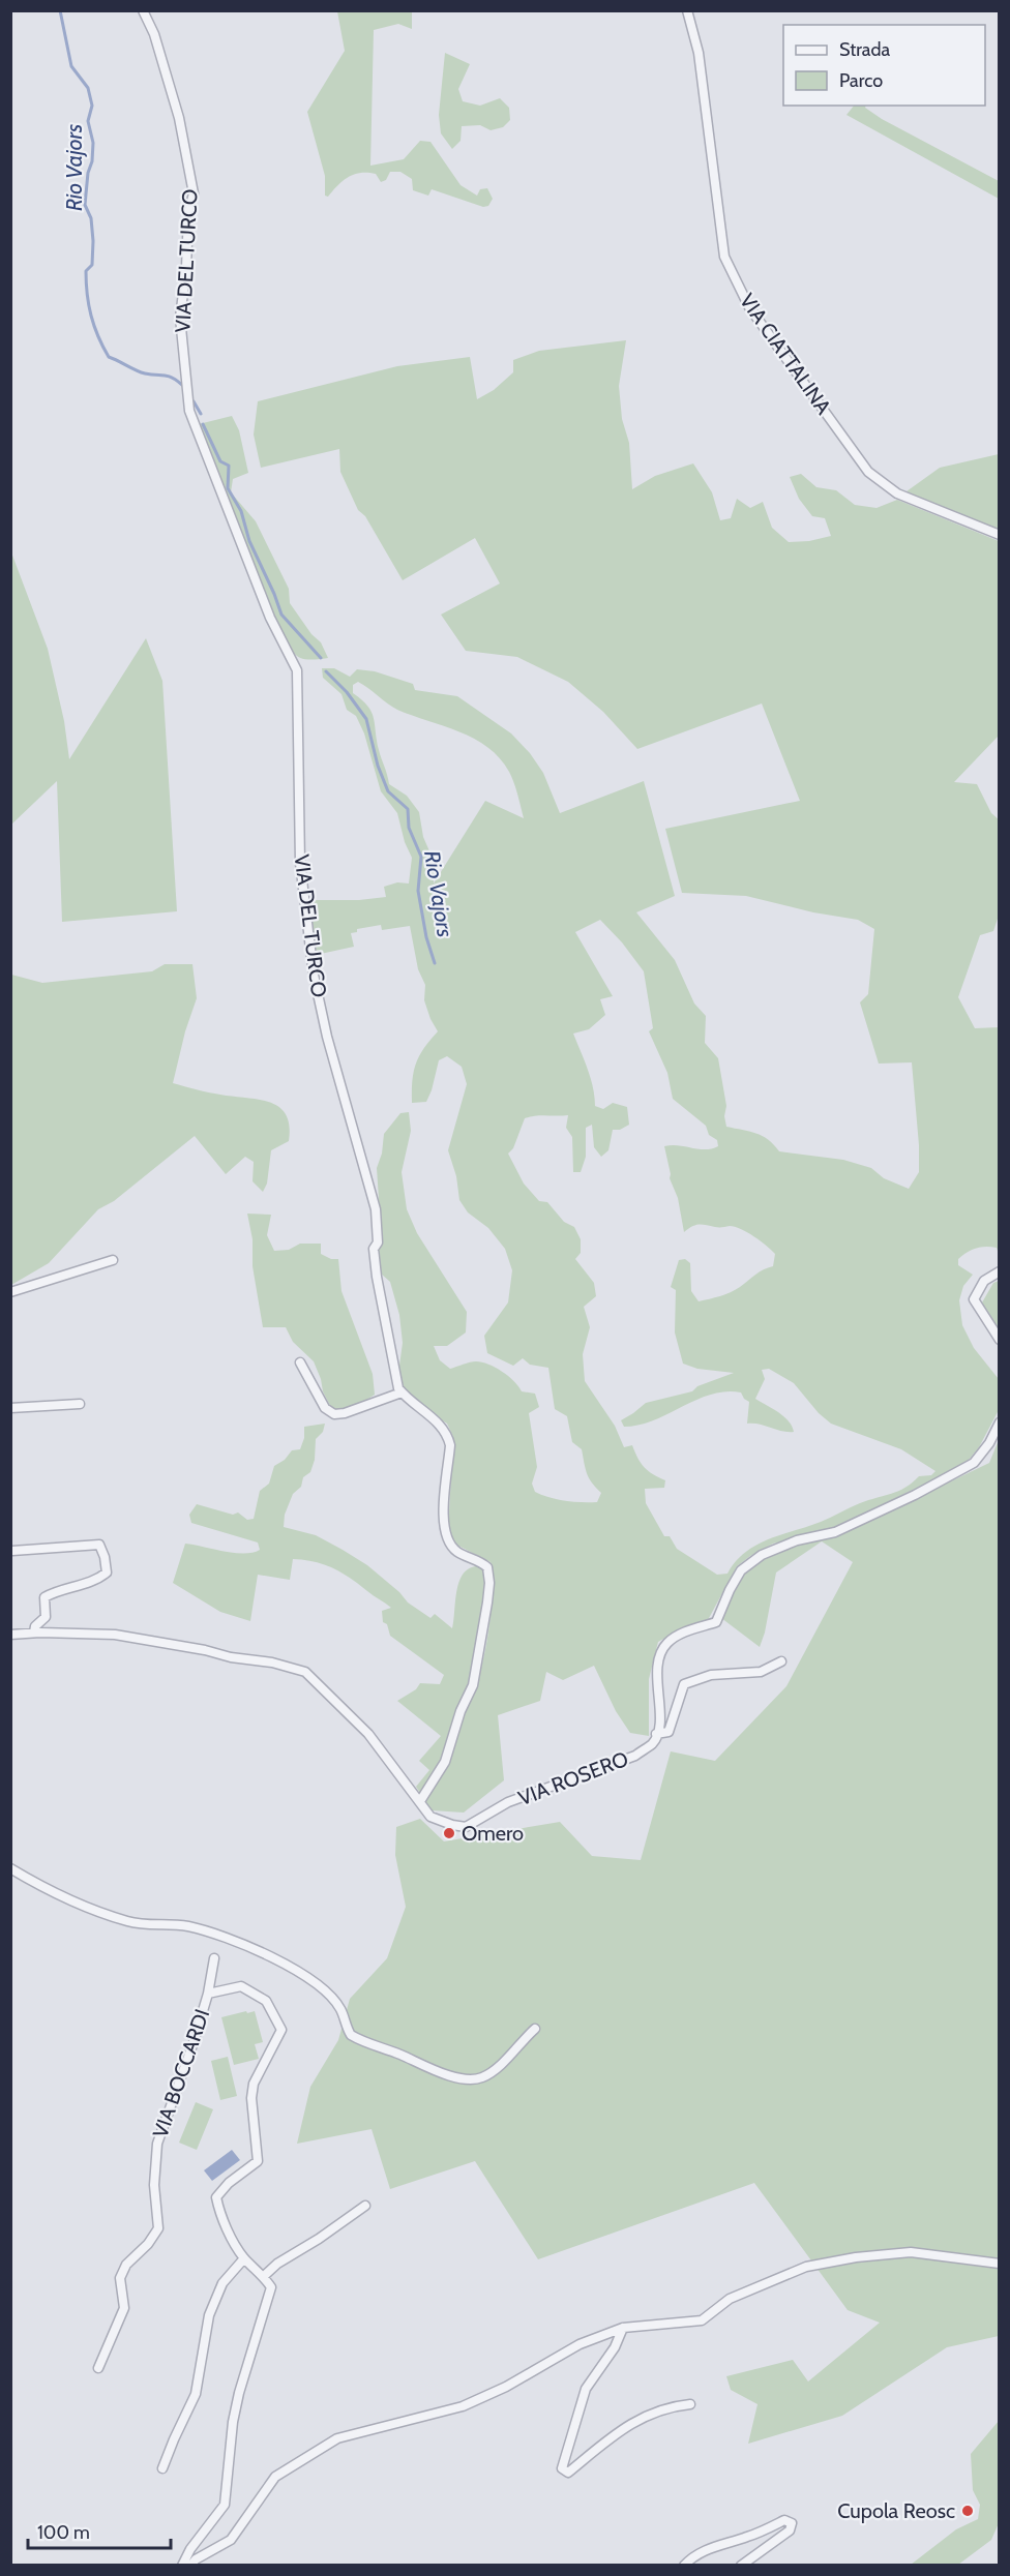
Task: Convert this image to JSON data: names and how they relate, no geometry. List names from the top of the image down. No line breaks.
{"streets":{"street":["VIA DEL TURCO","VIA CIATTALINA","VIA ROSERO","VIA BOCCARDI"]},"water":["Rio Vajors"],"places":["Omero","Cupola Reosc"],"legend":["Strada","Parco"],"scale_bar":"100 m"}
